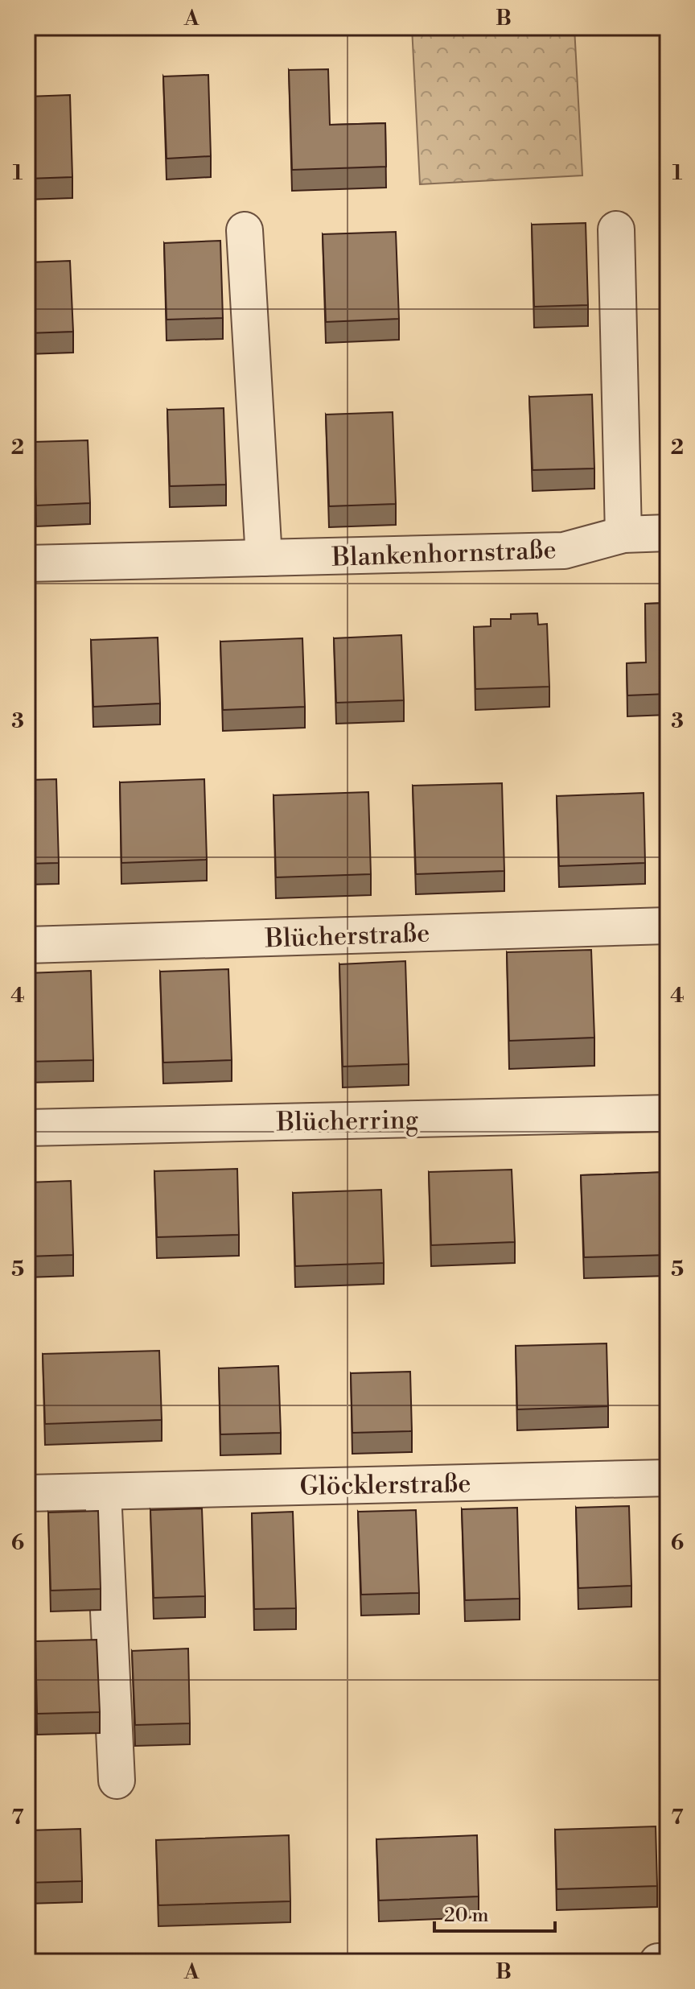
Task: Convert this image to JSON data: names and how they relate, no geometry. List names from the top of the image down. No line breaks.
{"streets":{"street":["Blankenhornstraße","Blücherstraße","Blücherring","Glöcklerstraße"]},"scale_bar":"20 m","grid":{"columns":["A","B"],"rows":["1","2","3","4","5","6","7"]}}
